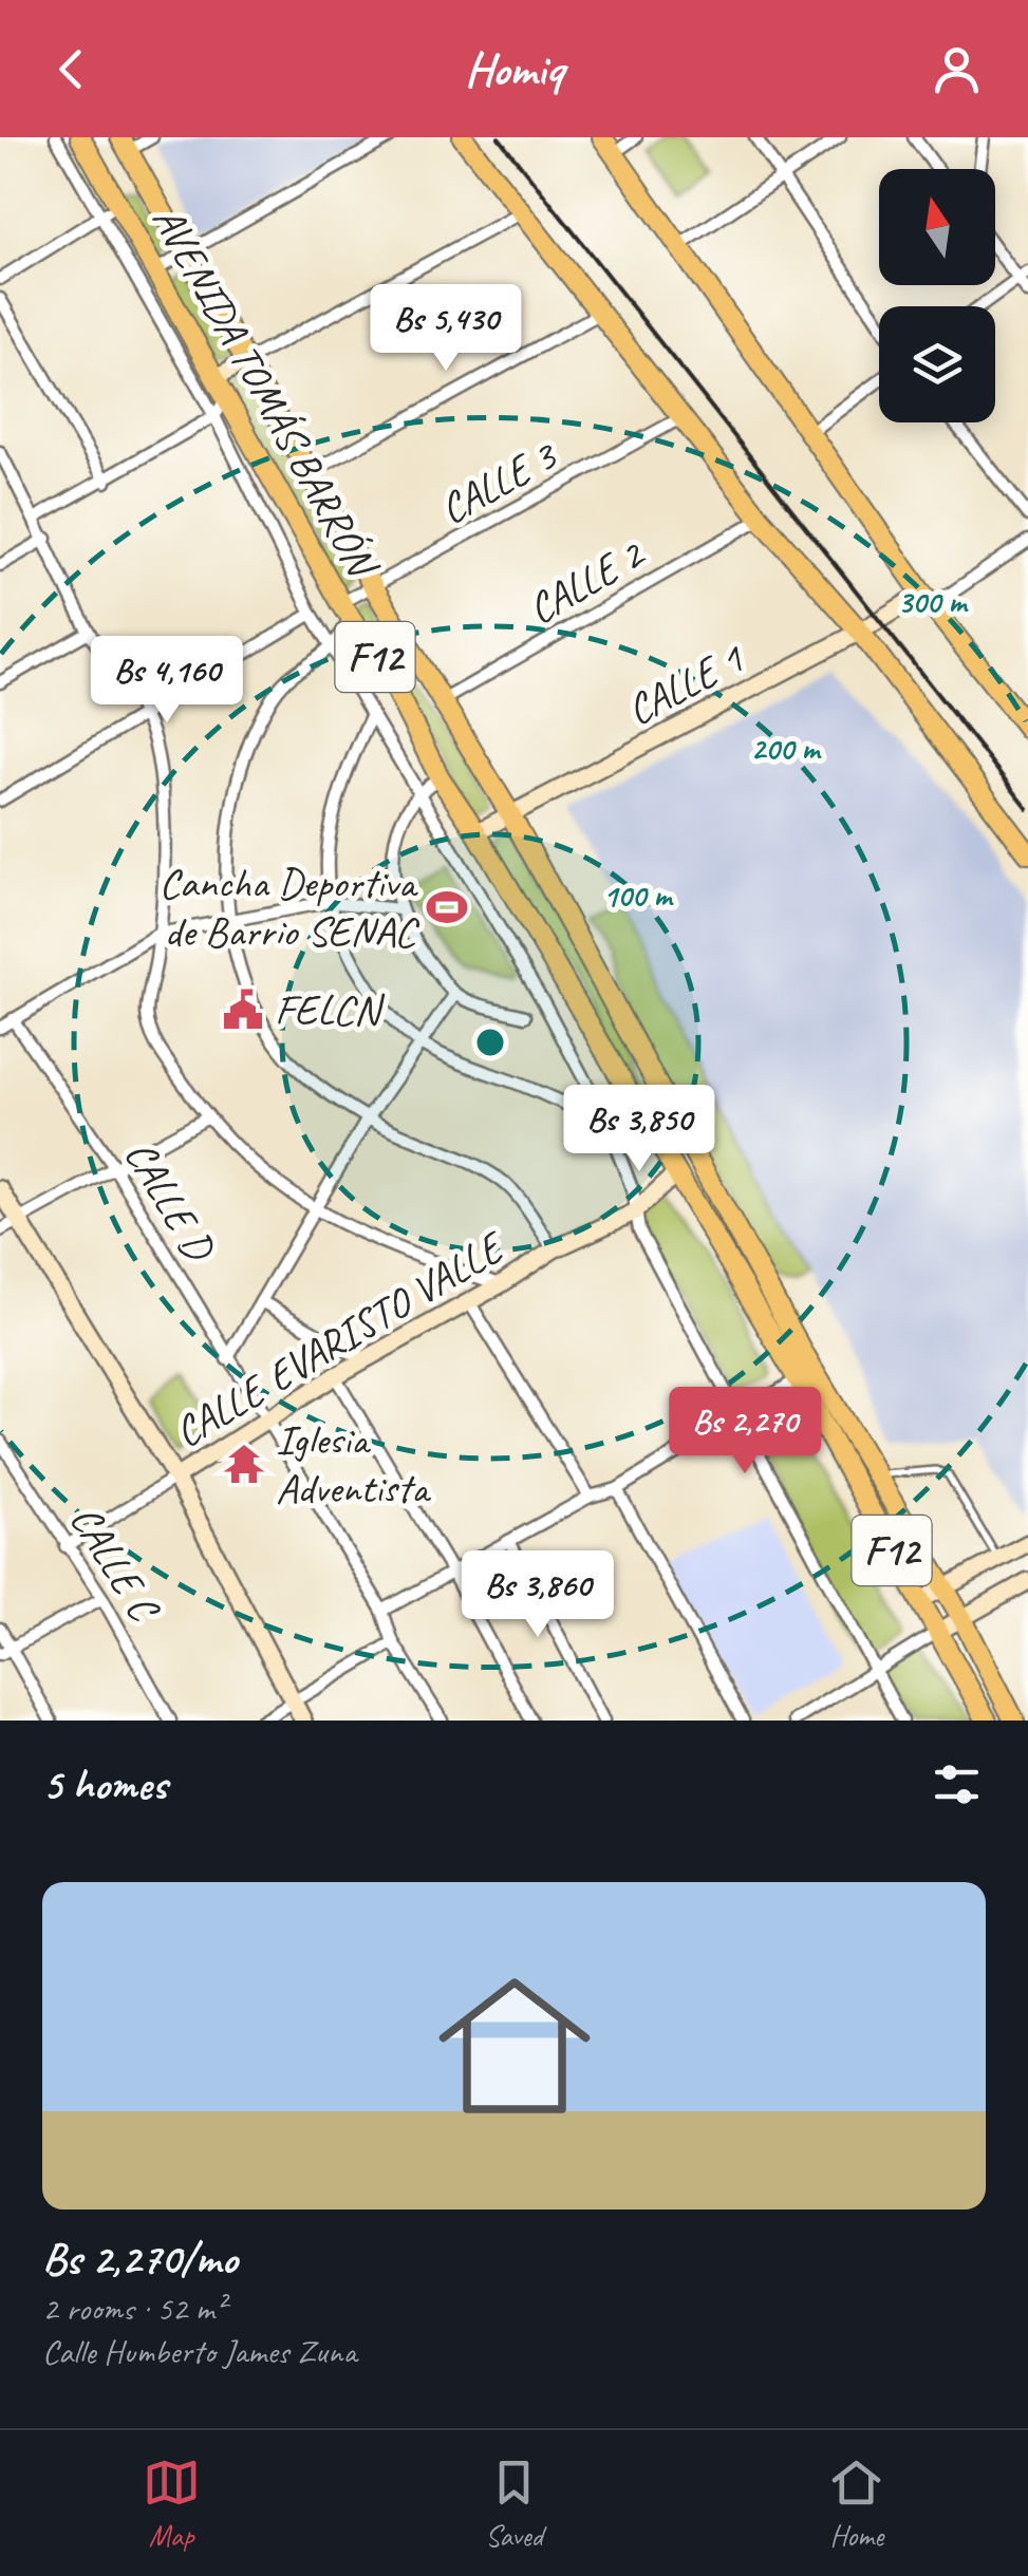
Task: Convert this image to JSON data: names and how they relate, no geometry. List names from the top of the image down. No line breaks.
{"streets":{"main road":["AVENIDA TOMÁS BARRÓN","F12"],"street":["CALLE 3","CALLE 2","CALLE 1","CALLE D","CALLE EVARISTO VALLE","CALLE C"]},"crossings":[["AVENIDA TOMÁS BARRÓN","CALLE 3"],["AVENIDA TOMÁS BARRÓN","CALLE 2"],["AVENIDA TOMÁS BARRÓN","CALLE 1"],["AVENIDA TOMÁS BARRÓN","CALLE EVARISTO VALLE"],["CALLE D","CALLE EVARISTO VALLE"],["CALLE EVARISTO VALLE","CALLE C"]],"places":{"sports":["Cancha Deportiva de Barrio SENAC"],"public building":["FELCN"],"temple":["Iglesia Adventista"]},"north":"top","page":{"header":"Homiq","price":["Bs 5,430","Bs 4,160","Bs 3,850","Bs 2,270","Bs 3,860"],"heading":"5 homes","list":[{"name":"Bs 2,270/mo","note":"2 rooms · 52 m² · Calle Humberto James Zuna"}],"tabs":["Map","Saved","Home"]},"rings":["300 m","200 m","100 m"]}
